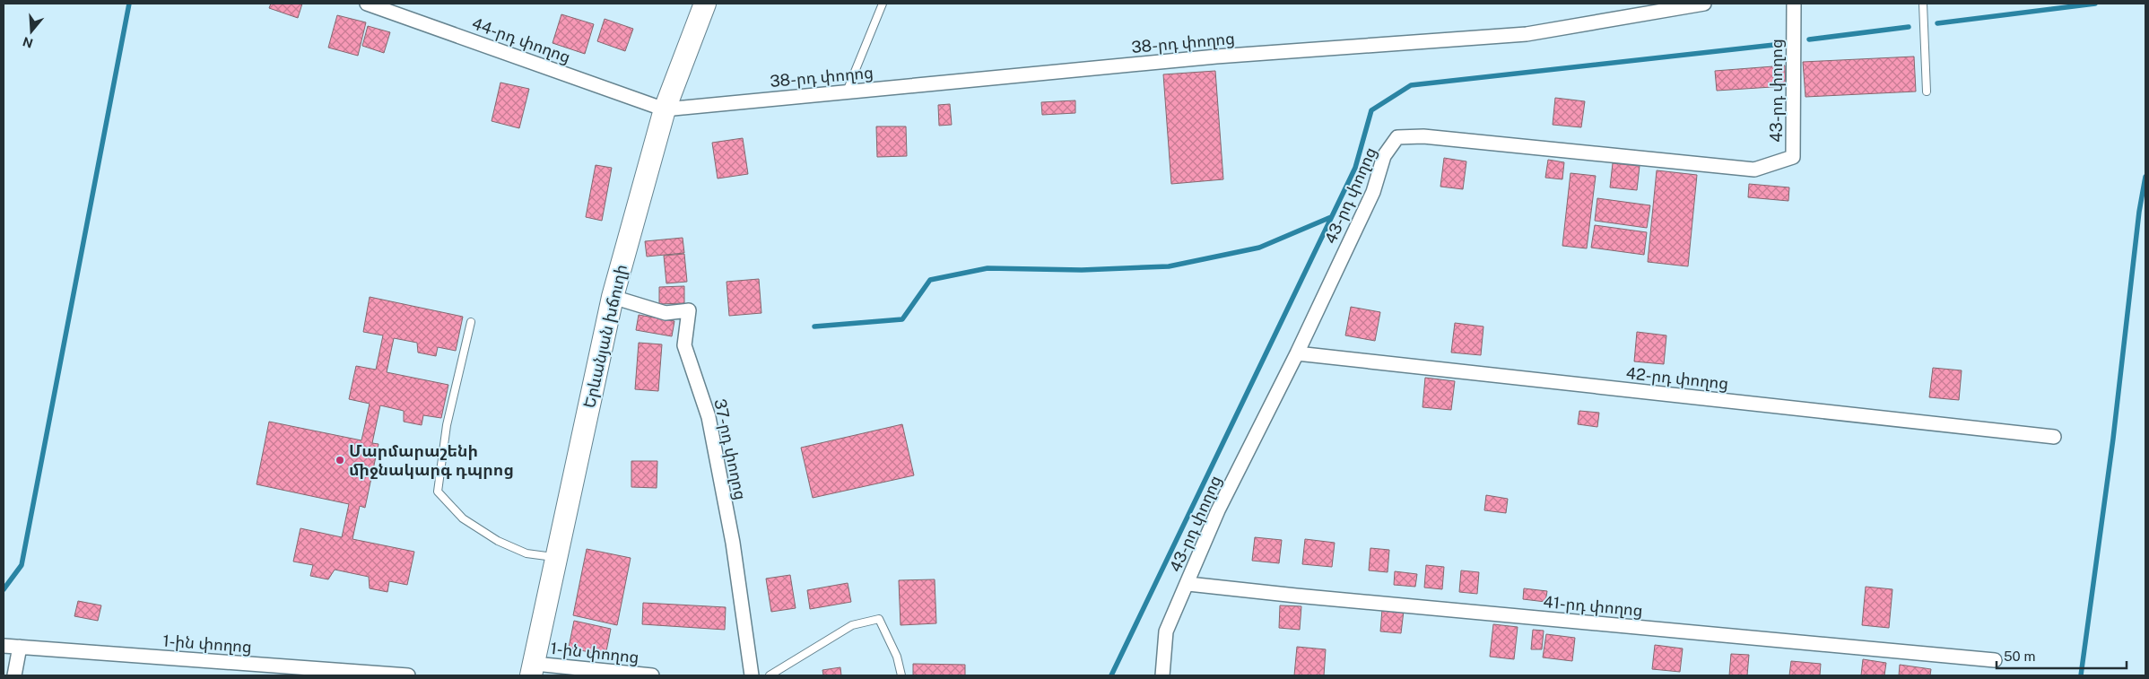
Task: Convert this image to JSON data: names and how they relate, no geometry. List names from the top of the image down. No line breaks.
{"streets":{"main road":["Երևանյան խճուղի"],"street":["44-րդ փողոց","38-րդ փողոց","43-րդ փողոց","42-րդ փողոց","37-րդ փողոց","41-րդ փողոց","1-ին փողոց"]},"crossings":[["44-րդ փողոց","38-րդ փողոց"],["44-րդ փողոց","Երևանյան խճուղի"],["38-րդ փողոց","Երևանյան խճուղի"],["43-րդ փողոց","42-րդ փողոց"],["43-րդ փողոց","41-րդ փողոց"],["Երևանյան խճուղի","37-րդ փողոց"],["Երևանյան խճուղի","1-ին փողոց"]],"places":["Մարմարաշենի միջնակարգ դպրոց"],"scale_bar":"50 m","north":"bottom"}
